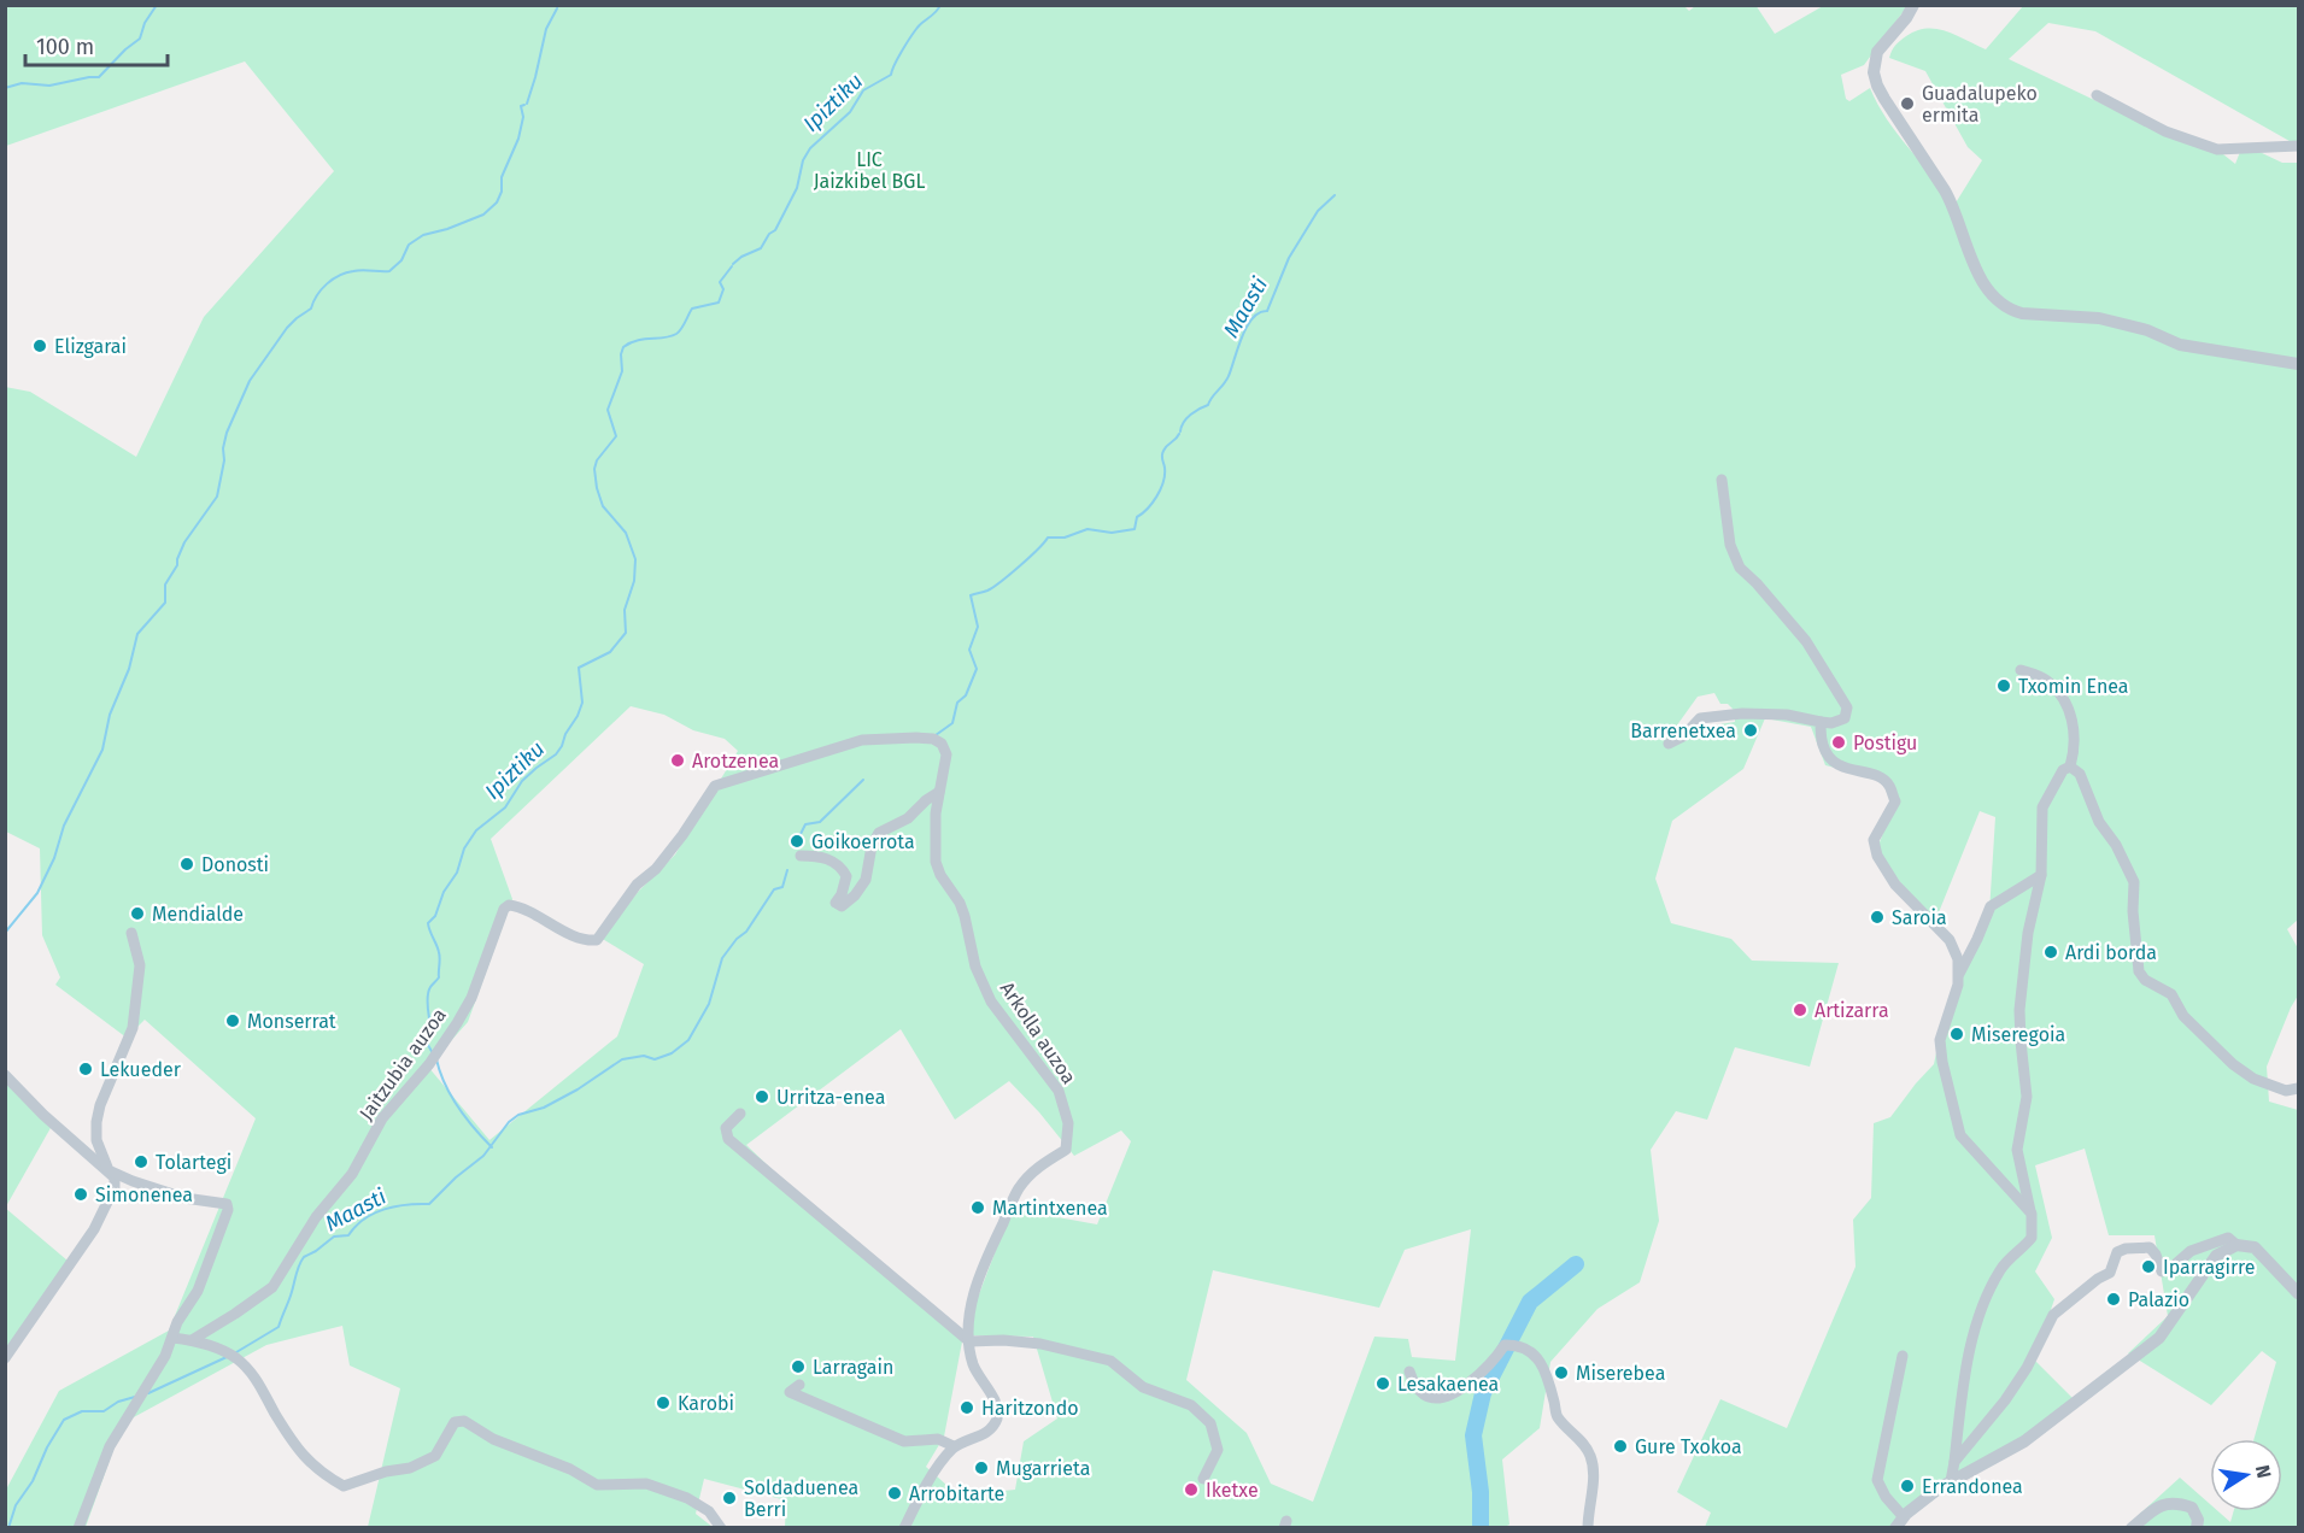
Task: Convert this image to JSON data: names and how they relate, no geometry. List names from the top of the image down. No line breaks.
{"streets":{"street":["Arkolla auzoa","Jaitzubia auzoa"]},"crossings":[["Arkolla auzoa","Jaitzubia auzoa"]],"water":["Ipiztiku","Maasti"],"parks":["LIC Jaizkibel BGL"],"places":["Guadalupeko ermita","Elizgarai","Txomin Enea","Barrenetxea","Postigu","Arotzenea","Goikoerrota","Donosti","Mendialde","Saroia","Ardi borda","Artizarra","Monserrat","Miseregoia","Lekueder","Urritza-enea","Tolartegi","Simonenea","Martintxenea","Iparragirre","Palazio","Larragain","Miserebea","Lesakaenea","Karobi","Haritzondo","Gure Txokoa","Mugarrieta","Errandonea","Iketxe","Arrobitarte","Soldaduenea Berri"],"scale_bar":"100 m","north":"right"}
